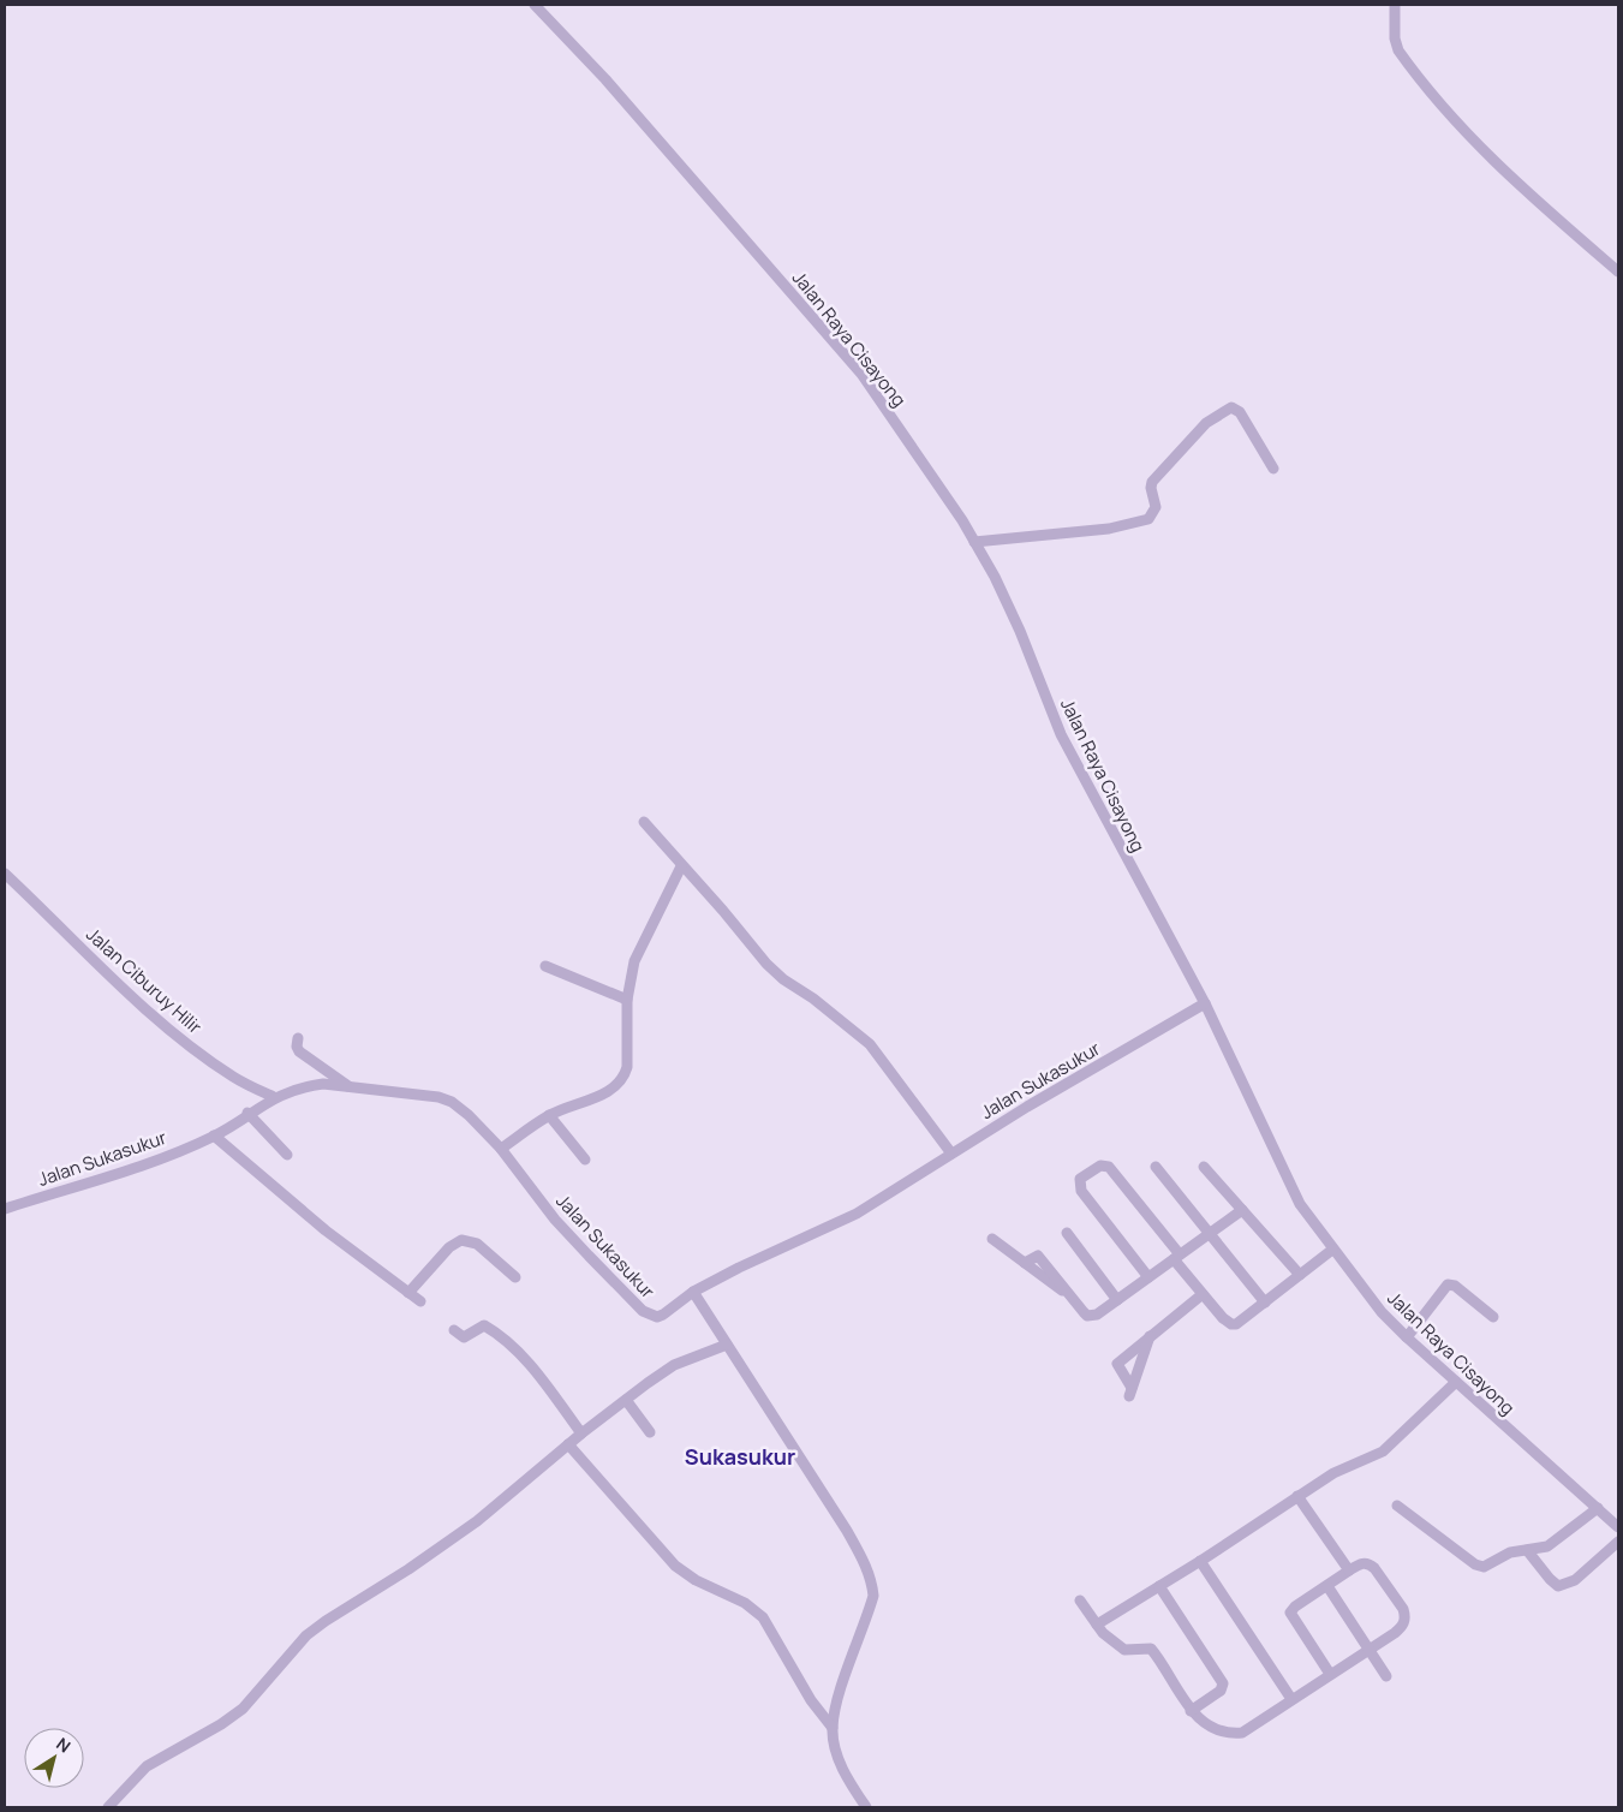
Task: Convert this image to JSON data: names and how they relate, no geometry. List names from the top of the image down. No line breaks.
{"streets":{"street":["Jalan Raya Cisayong","Jalan Ciburuy Hilir","Jalan Sukasukur"]},"crossings":[["Jalan Raya Cisayong","Jalan Sukasukur"],["Jalan Ciburuy Hilir","Jalan Sukasukur"]],"districts":["Sukasukur"],"north":"top right"}
